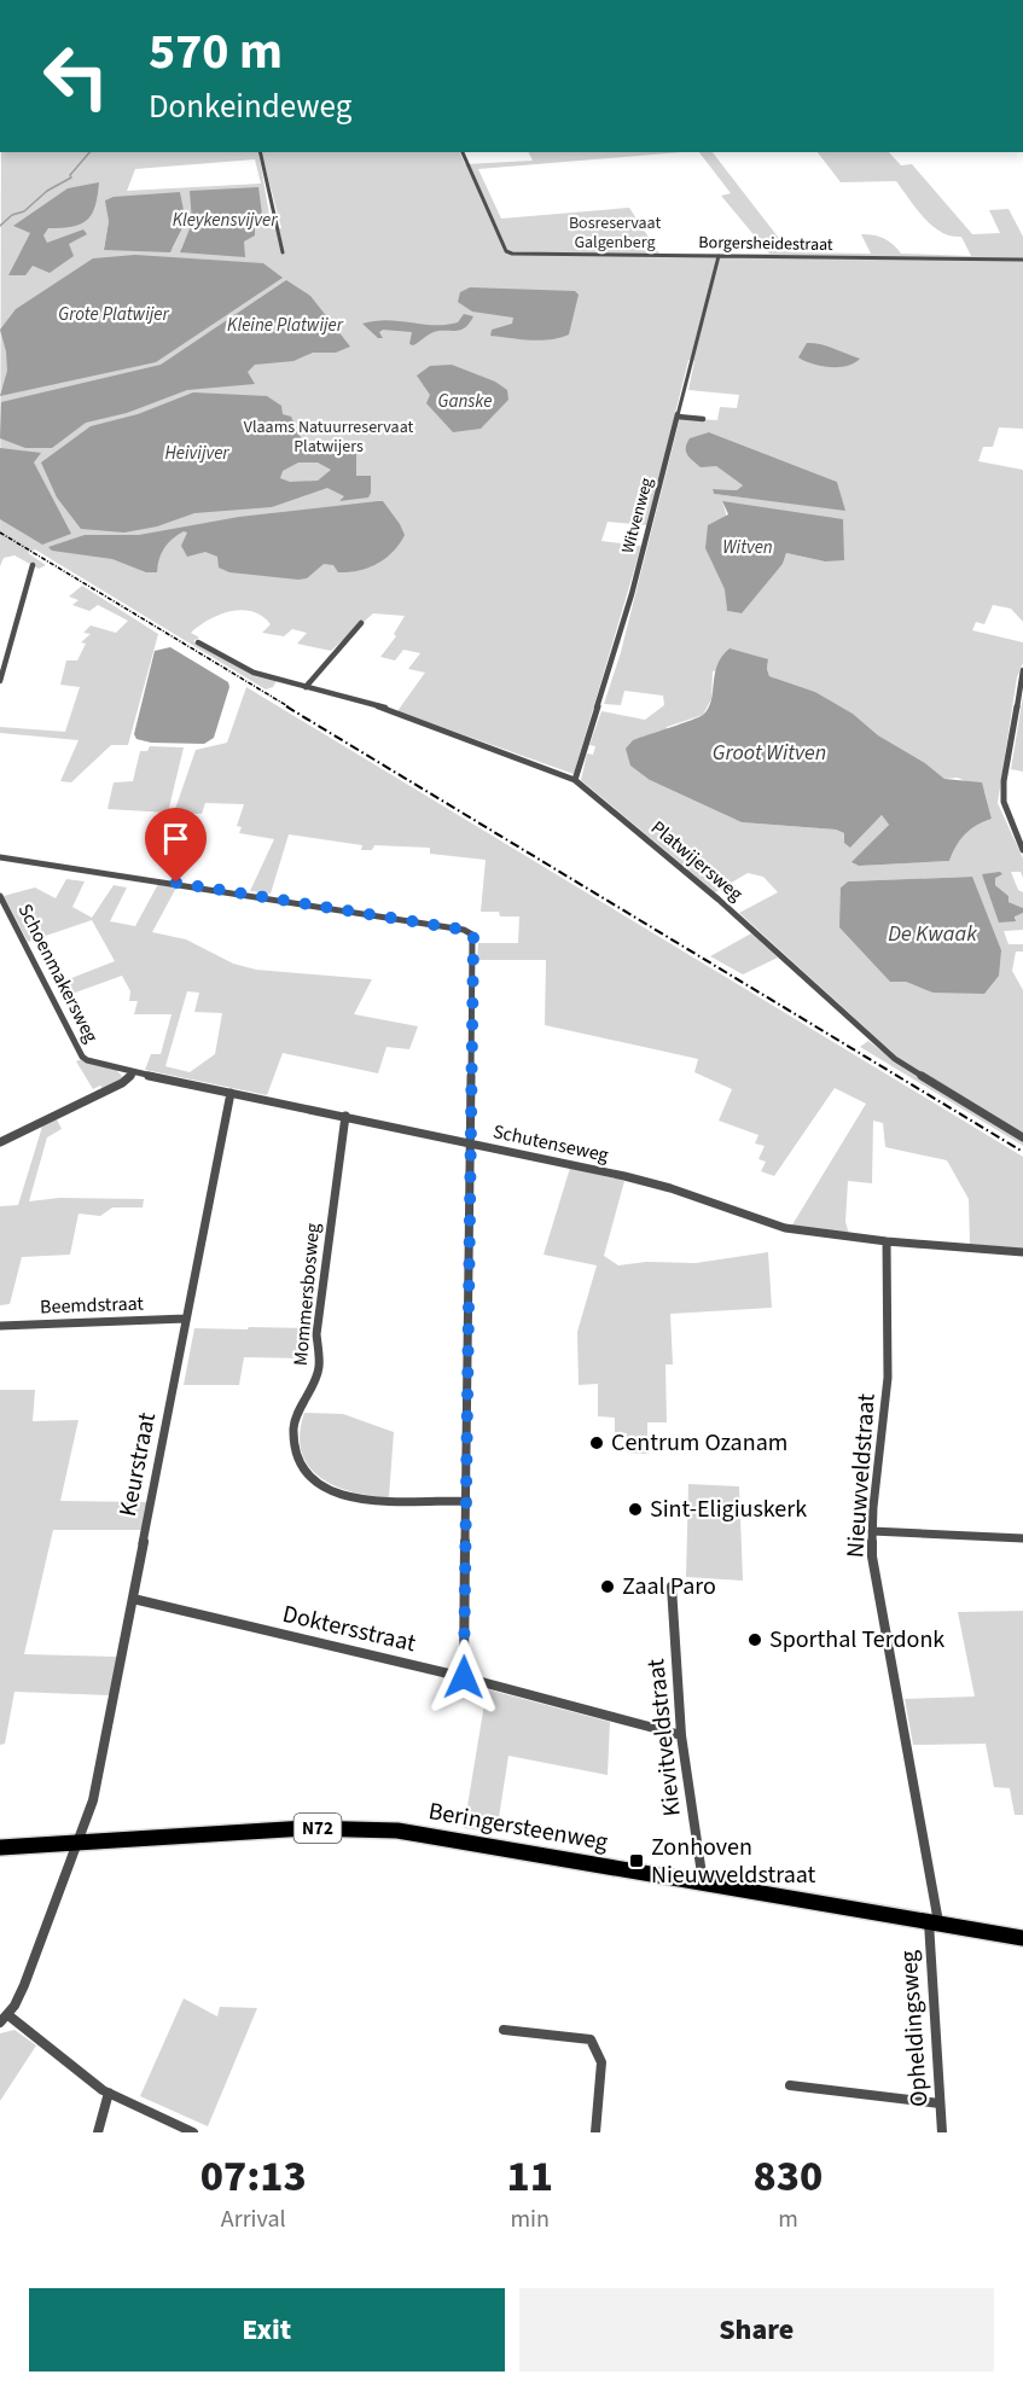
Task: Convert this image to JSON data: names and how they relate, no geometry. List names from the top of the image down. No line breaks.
{"streets":{"main road":["Beringersteenweg","N72"],"street":["Borgersheidestraat","Witvenweg","Platwijersweg","Schoenmakersweg","Schutenseweg","Mommersbosweg","Beemdstraat","Keurstraat","Nieuwveldstraat","Doktersstraat","Kievitveldstraat","Opheldingsweg"]},"crossings":[["Borgersheidestraat","Witvenweg"],["Witvenweg","Platwijersweg"],["Schoenmakersweg","Schutenseweg"],["Schutenseweg","Mommersbosweg"],["Schutenseweg","Keurstraat"],["Schutenseweg","Nieuwveldstraat"],["Beemdstraat","Keurstraat"],["Keurstraat","Doktersstraat"],["Keurstraat","Beringersteenweg"],["Nieuwveldstraat","Beringersteenweg"],["Nieuwveldstraat","Opheldingsweg"],["Doktersstraat","Kievitveldstraat"],["Kievitveldstraat","Beringersteenweg"],["Beringersteenweg","Opheldingsweg"]],"water":["Kleykensvijver","Grote Platwijer","Kleine Platwijer","Ganske","Heivijver","Witven","Groot Witven","De Kwaak"],"parks":["Bosreservaat Galgenberg","Vlaams Natuurreservaat Platwijers"],"places":{"other":["Centrum Ozanam","Sint-Eligiuskerk","Zaal Paro","Sporthal Terdonk"],"transit":["Zonhoven Nieuwveldstraat"]},"page":{"turn":["570 m","Donkeindeweg"],"eta":["07:13","Arrival","11","min","830","m"],"buttons":["Exit","Share"]}}
